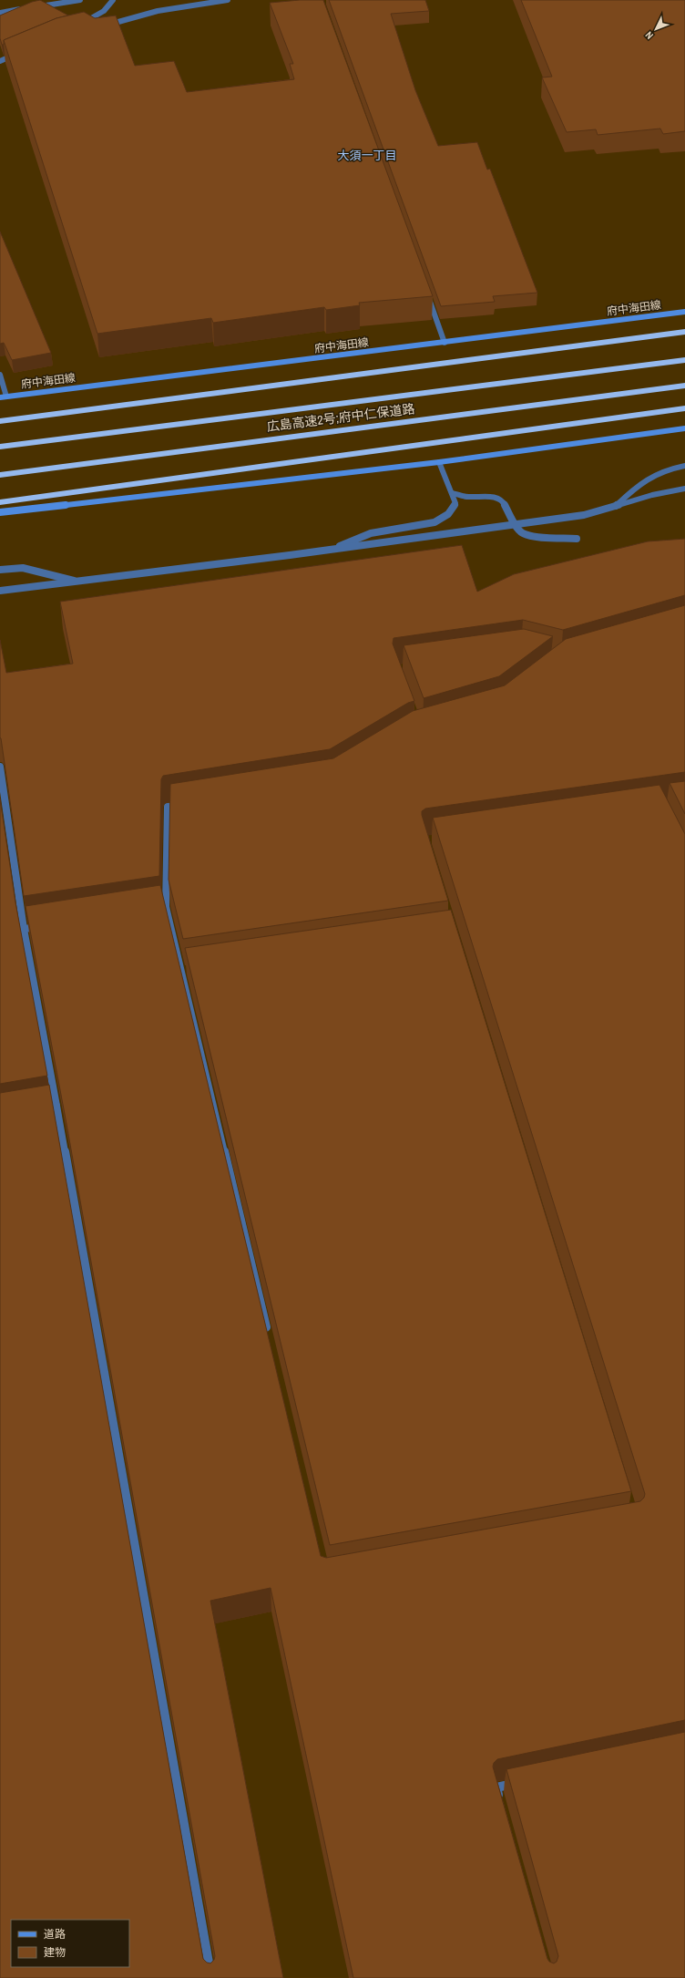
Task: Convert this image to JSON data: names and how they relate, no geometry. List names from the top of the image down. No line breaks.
{"streets":{"highway":["広島高速2号;府中仁保道路"],"main road":["府中海田線"]},"districts":["大須一丁目"],"legend":["道路","建物"],"north":"bottom left"}
